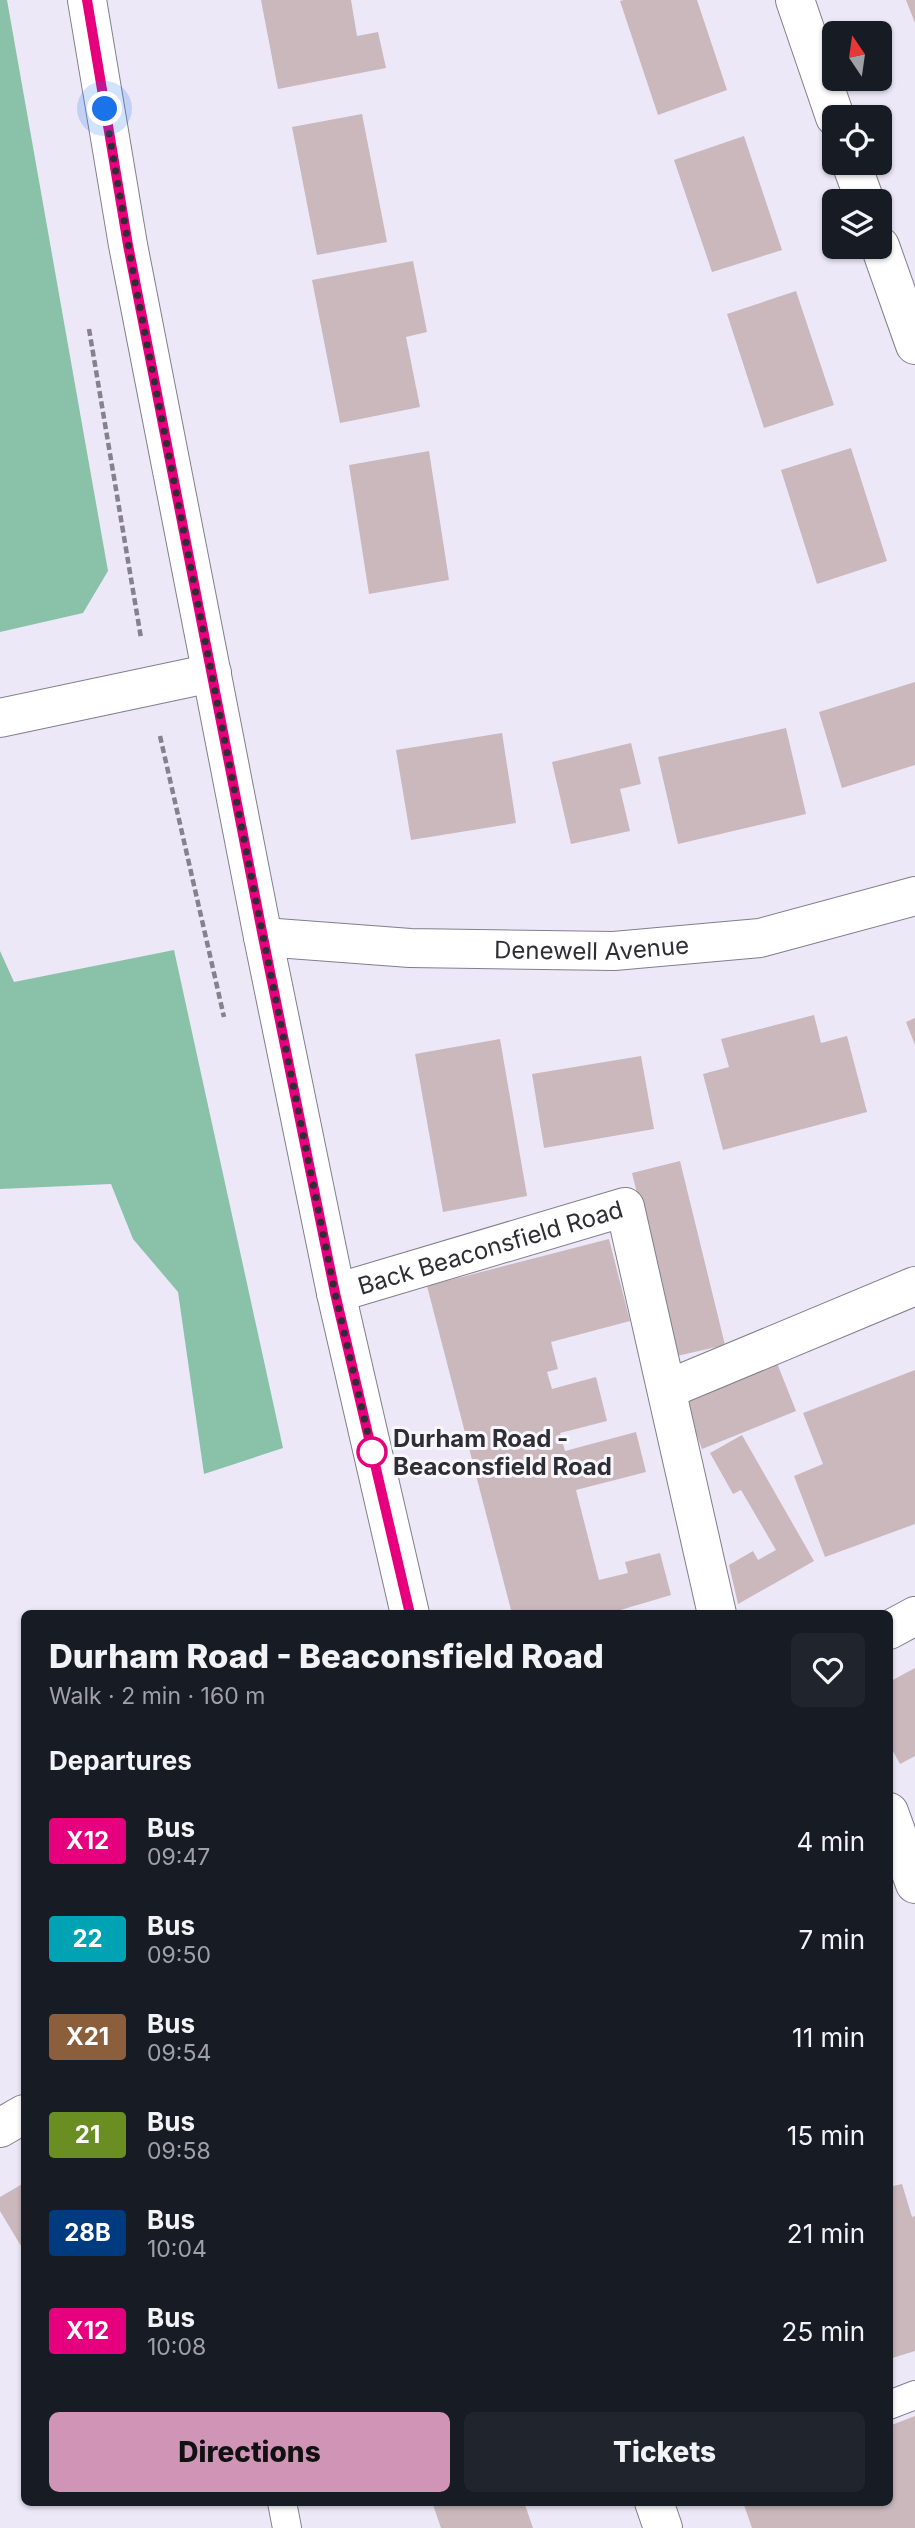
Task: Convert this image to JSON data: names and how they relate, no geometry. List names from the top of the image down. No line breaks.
{"streets":{"street":["Denewell Avenue","Back Beaconsfield Road"]},"places":["Durham Road - Beaconsfield Road"],"lines":["bus line X12"],"north":"top","page":{"heading":[["Durham Road - Beaconsfield Road","Walk · 2 min · 160 m"],"Departures"],"list":[{"mark":"X12","name":"Bus","note":"09:47","value":"4 min"},{"mark":"22","name":"Bus","note":"09:50","value":"7 min"},{"mark":"X21","name":"Bus","note":"09:54","value":"11 min"},{"mark":"21","name":"Bus","note":"09:58","value":"15 min"},{"mark":"28B","name":"Bus","note":"10:04","value":"21 min"},{"mark":"X12","name":"Bus","note":"10:08","value":"25 min"}],"buttons":["Directions","Tickets"]}}
